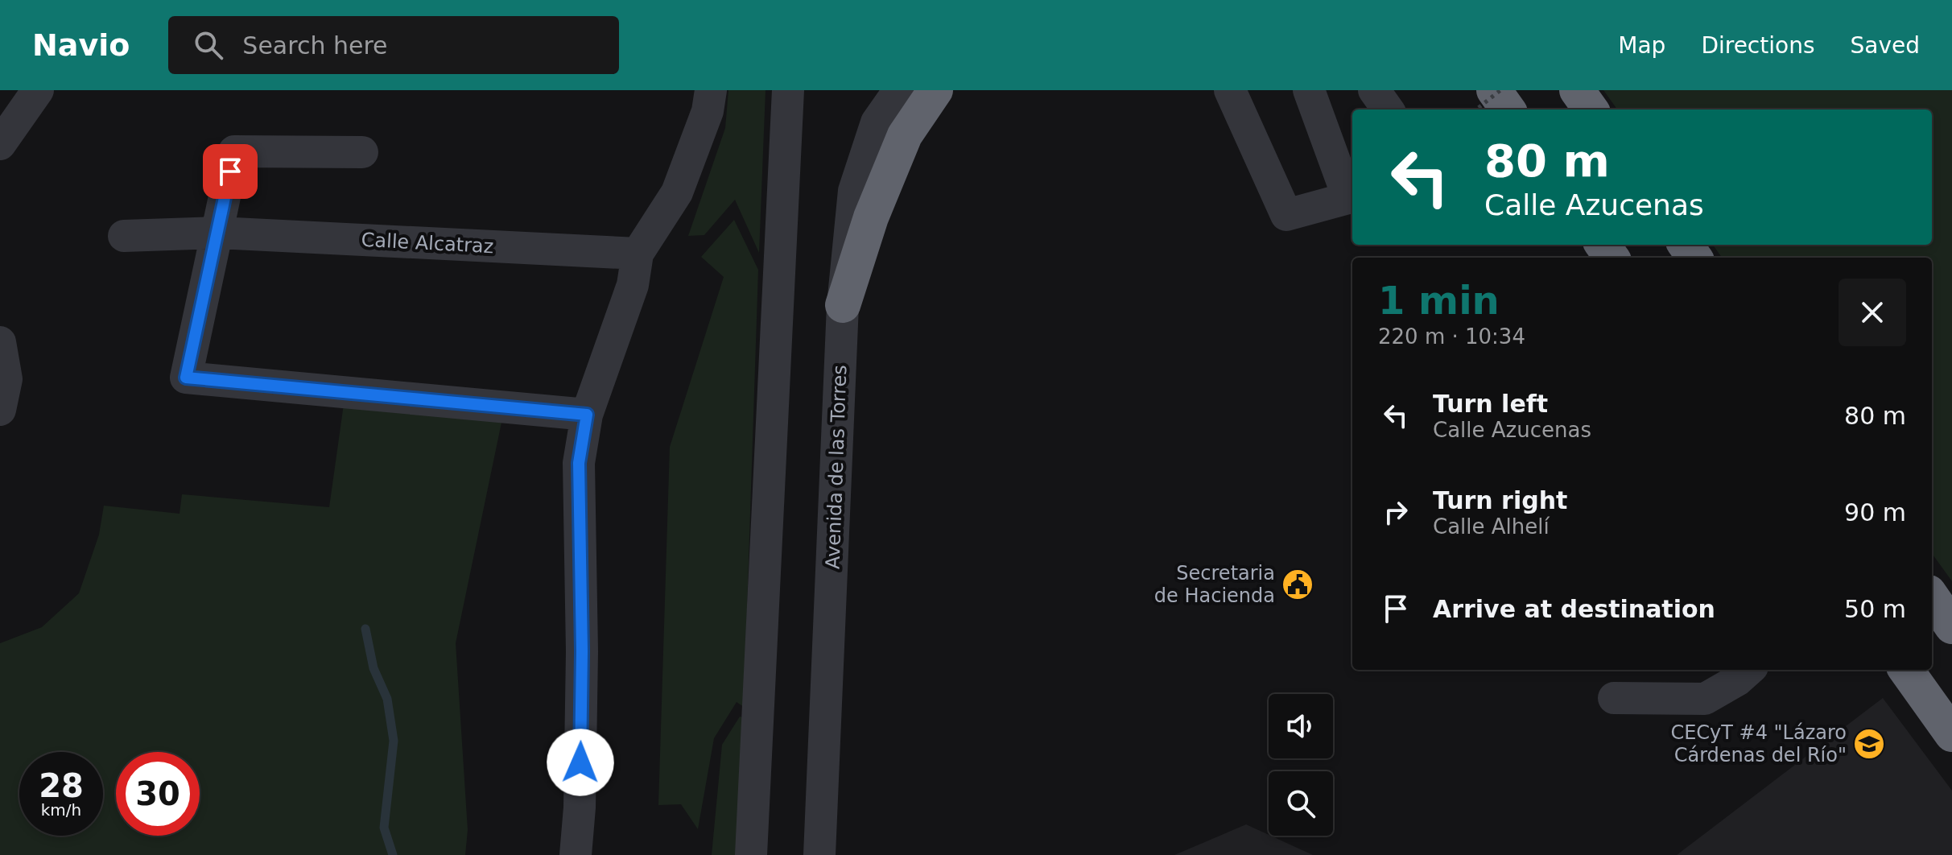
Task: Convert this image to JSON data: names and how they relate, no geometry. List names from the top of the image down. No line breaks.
{"streets":{"street":["Calle Alcatraz","Avenida de las Torres"]},"places":{"public building":["Secretaria de Hacienda"],"school or university":["CECyT #4 \"Lázaro Cárdenas del Río\""]},"page":{"header":"Navio","search":"Search here","nav":["Map","Directions","Saved"],"turn":["80 m","Calle Azucenas"],"heading":["1 min","220 m · 10:34"],"list":[{"name":"Turn left","note":"Calle Azucenas","value":"80 m"},{"name":"Turn right","note":"Calle Alhelí","value":"90 m"},{"name":"Arrive at destination","value":"50 m"}],"speed":"28 km/h","limit":"30"}}
